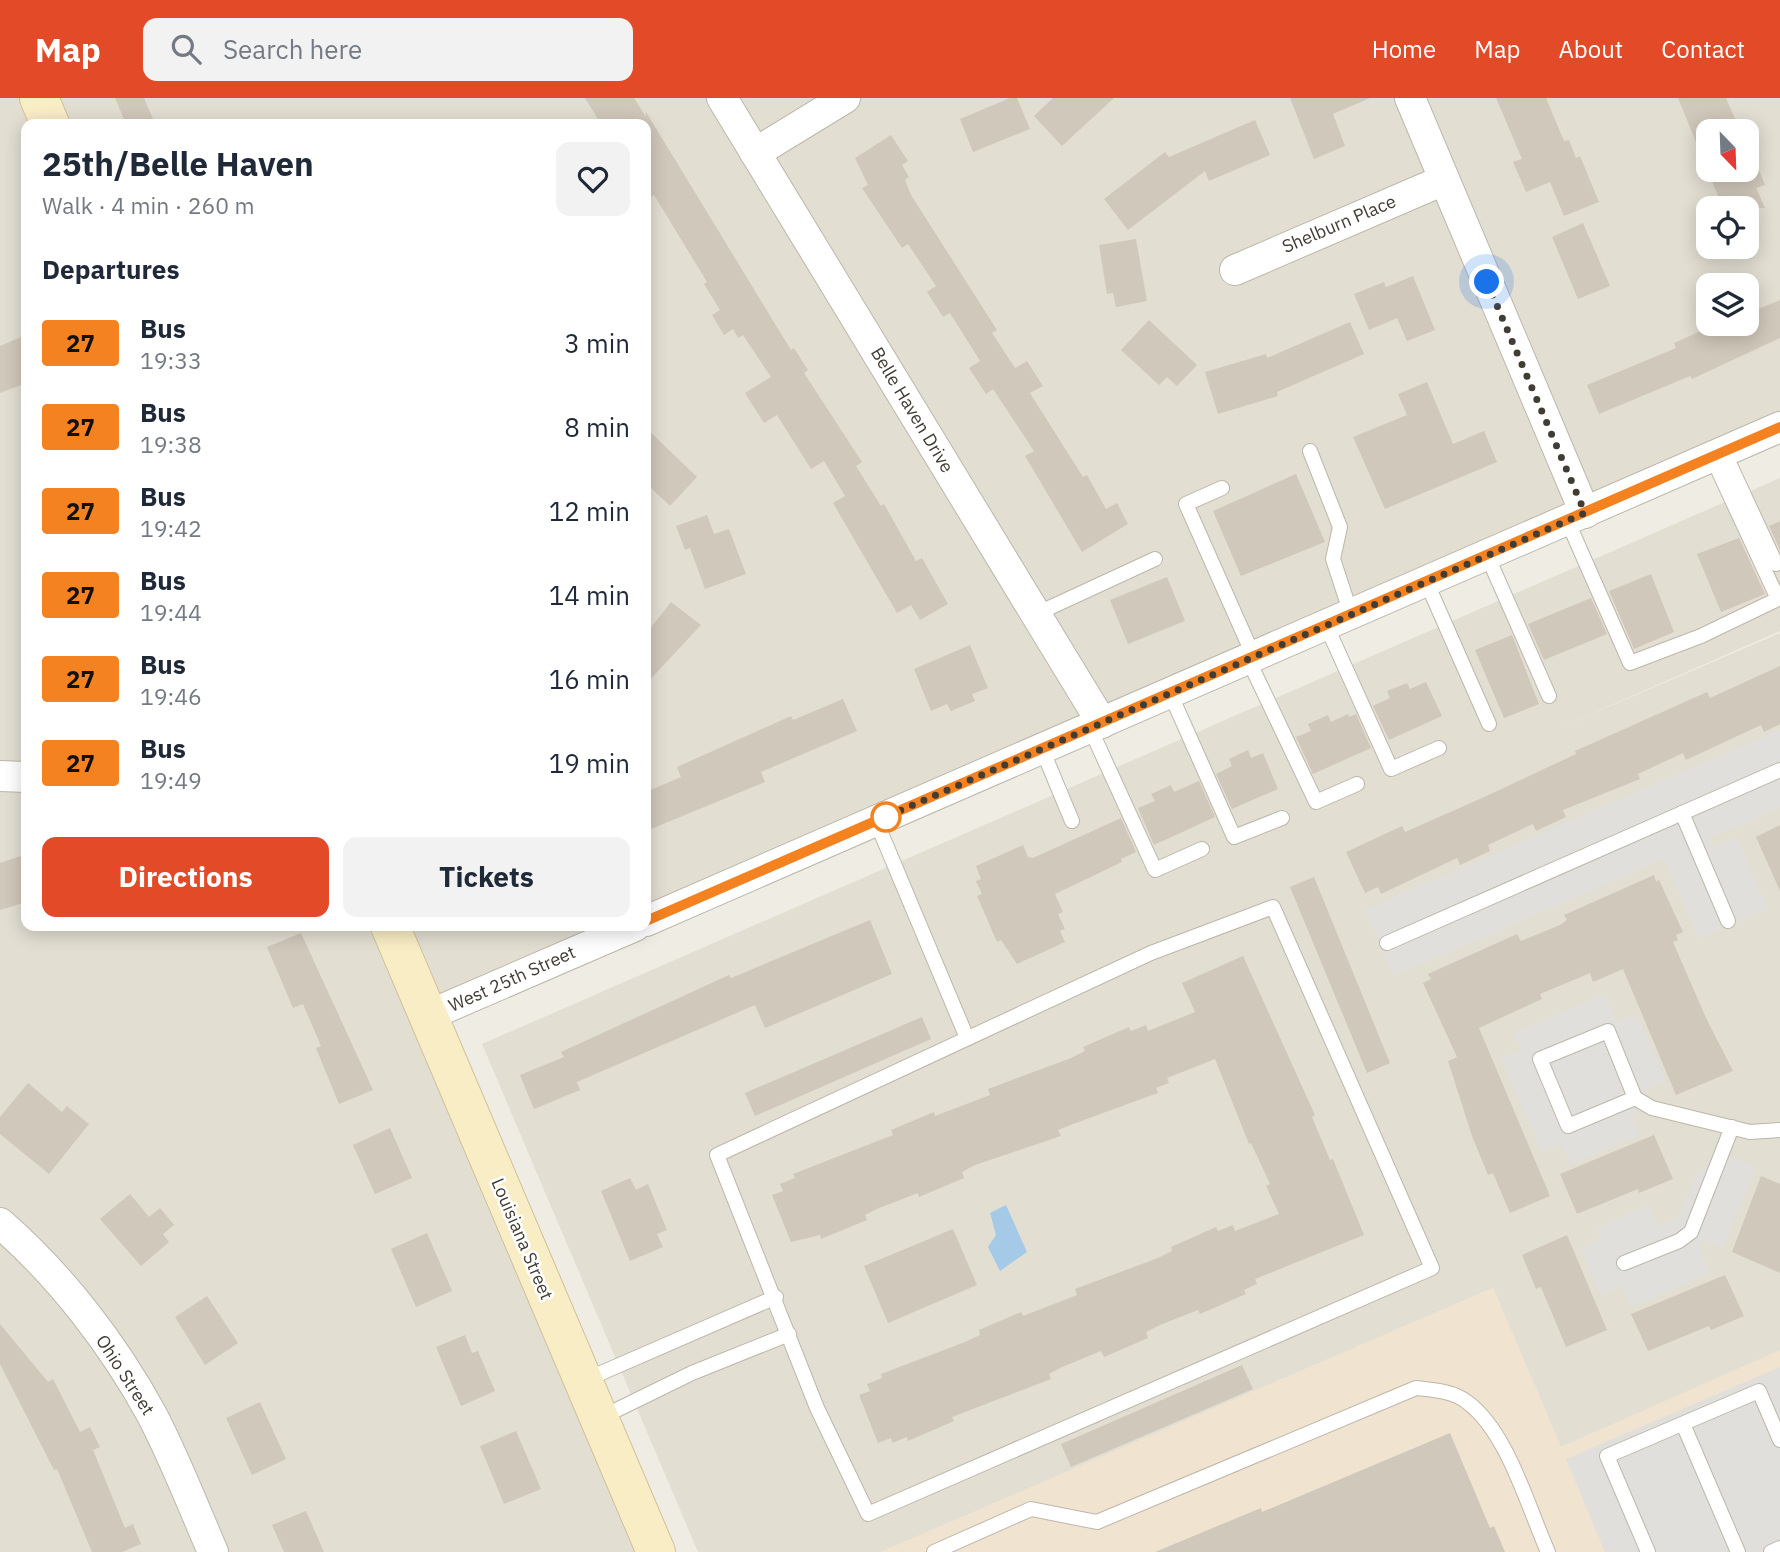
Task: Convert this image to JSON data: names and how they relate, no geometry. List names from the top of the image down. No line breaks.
{"streets":{"main road":["Louisiana Street"],"street":["Shelburn Place","Belle Haven Drive","West 25th Street","Ohio Street"]},"crossings":[["West 25th Street","Louisiana Street"]],"lines":["bus line 27"],"north":"bottom right","page":{"header":"Map","search":"Search here","nav":["Home","Map","About","Contact"],"heading":[["25th/Belle Haven","Walk · 4 min · 260 m"],"Departures"],"list":[{"mark":"27","name":"Bus","note":"19:33","value":"3 min"},{"mark":"27","name":"Bus","note":"19:38","value":"8 min"},{"mark":"27","name":"Bus","note":"19:42","value":"12 min"},{"mark":"27","name":"Bus","note":"19:44","value":"14 min"},{"mark":"27","name":"Bus","note":"19:46","value":"16 min"},{"mark":"27","name":"Bus","note":"19:49","value":"19 min"}],"buttons":["Directions","Tickets"]}}
